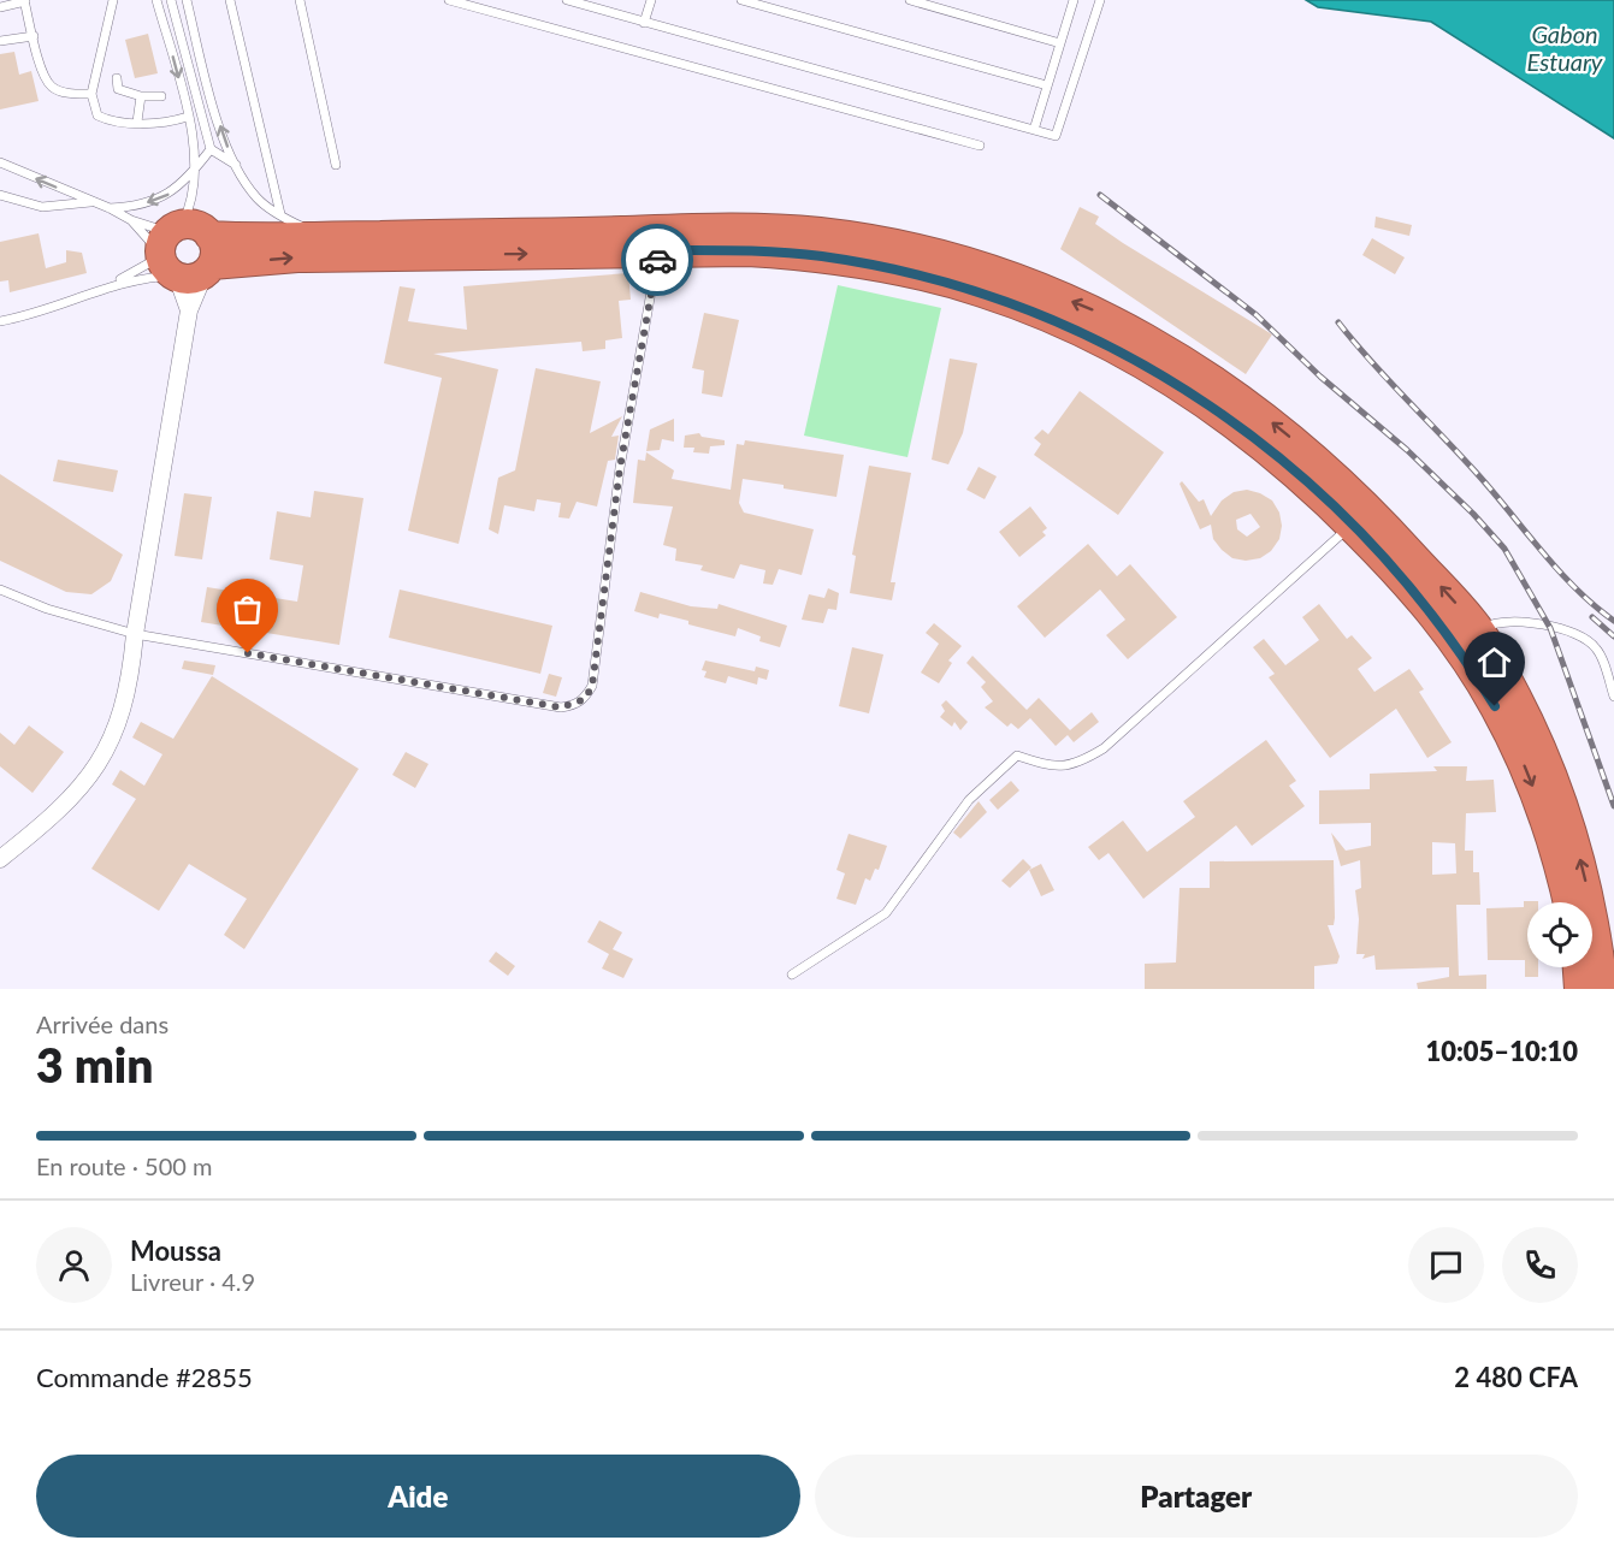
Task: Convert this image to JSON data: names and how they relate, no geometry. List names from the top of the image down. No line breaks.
{"water":["Gabon Estuary"],"page":{"heading":["3 min","Arrivée dans","10:05–10:10"],"panel":["Moussa","Livreur · 4.9","Commande #2855","2 480 CFA"],"bar":"En route · 500 m","buttons":["Aide","Partager"]}}
